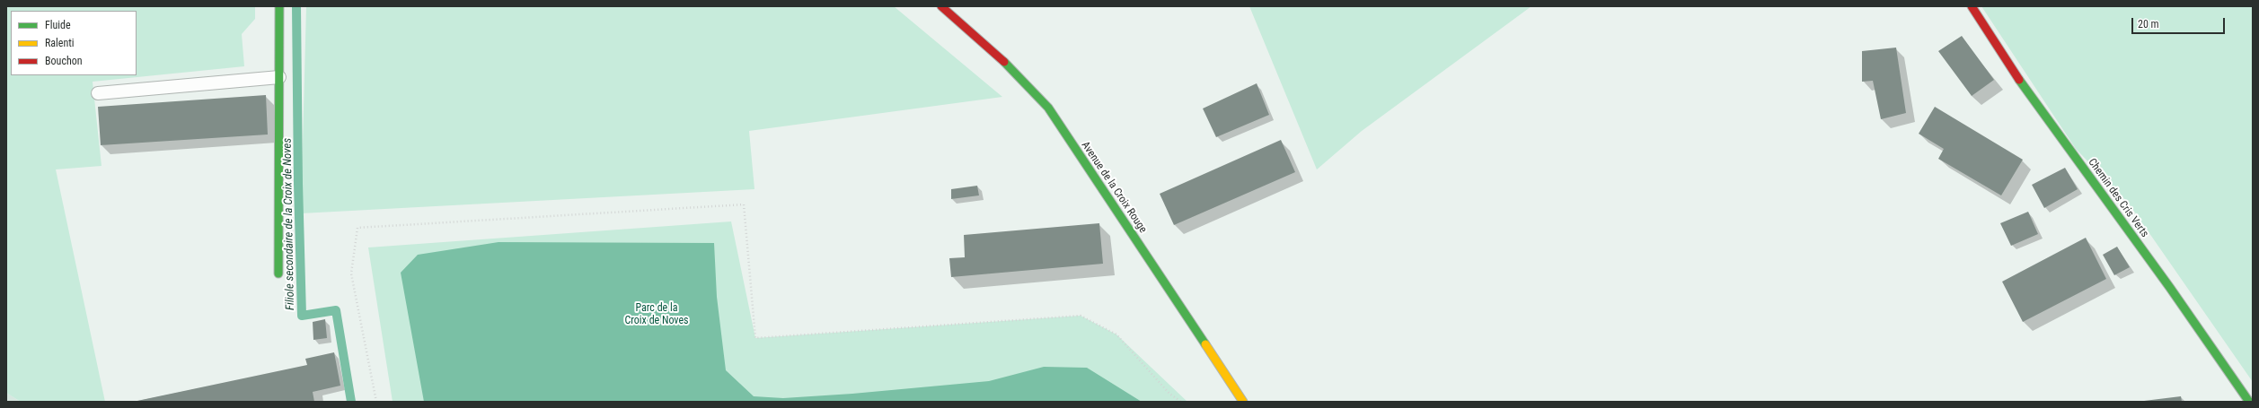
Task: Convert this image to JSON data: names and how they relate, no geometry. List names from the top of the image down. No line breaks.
{"streets":{"street":["Avenue de la Croix Rouge","Chemin des Cris Verts"]},"water":["Filiole secondaire de la Croix de Noves"],"parks":["Parc de la Croix de Noves"],"legend":["Fluide","Ralenti","Bouchon"],"scale_bar":"20 m"}
